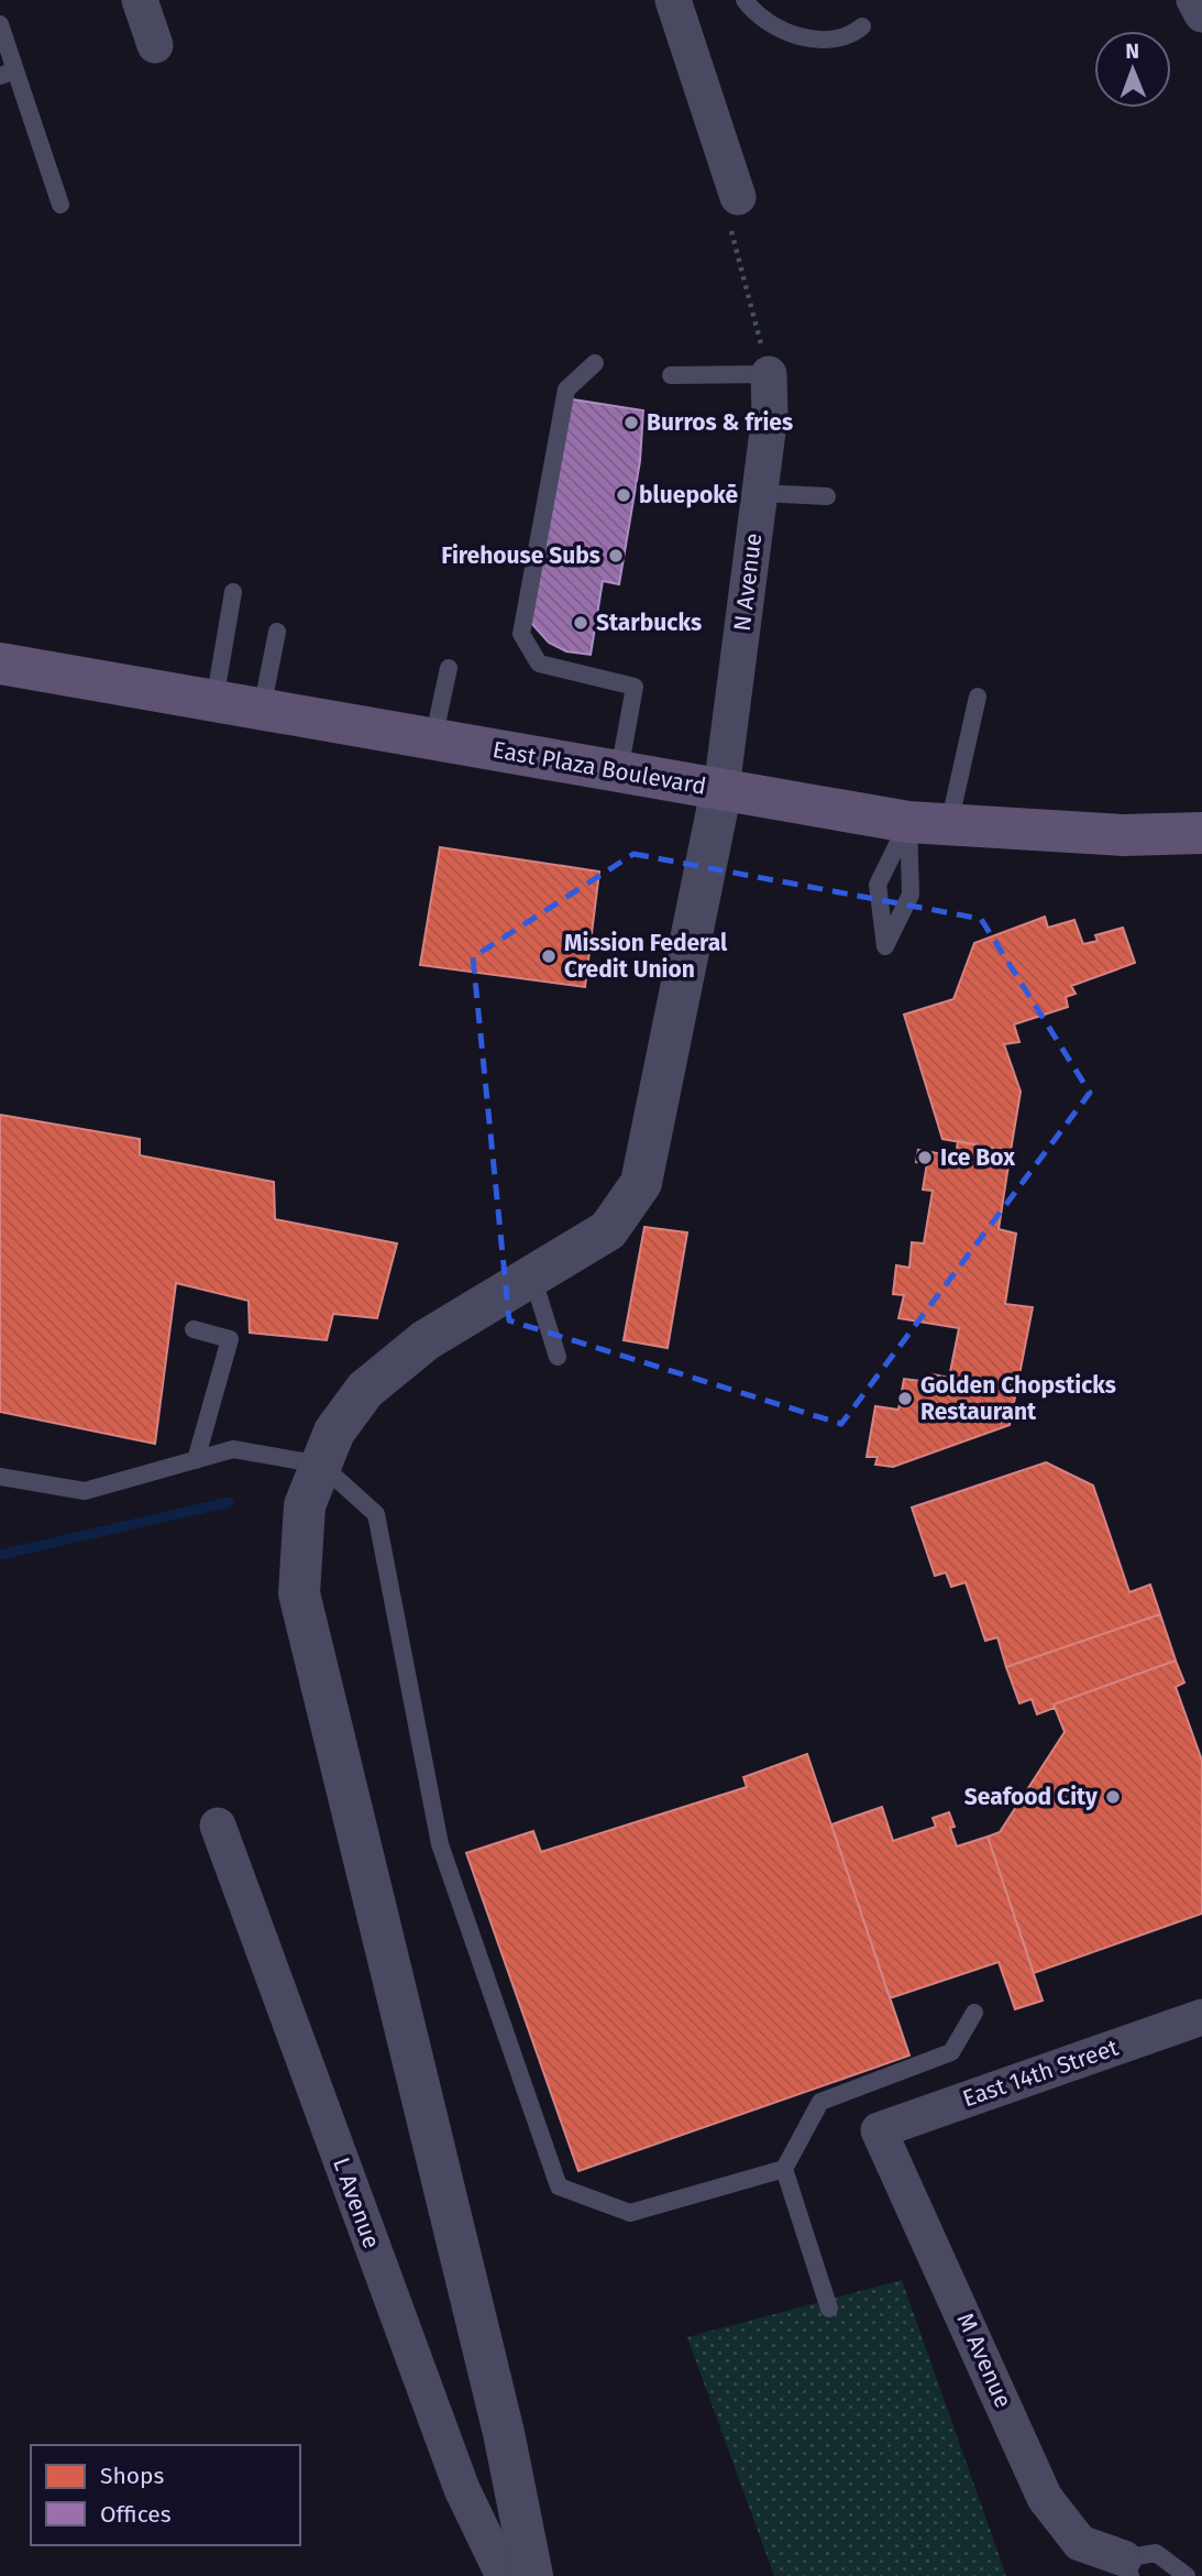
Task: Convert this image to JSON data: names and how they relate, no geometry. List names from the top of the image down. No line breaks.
{"streets":{"main road":["East Plaza Boulevard"],"street":["N Avenue","East 14th Street","L Avenue","M Avenue"]},"crossings":[["N Avenue","East Plaza Boulevard"],["East 14th Street","M Avenue"]],"places":["Burros & fries","bluepokē","Firehouse Subs","Starbucks","Mission Federal Credit Union","Ice Box","Golden Chopsticks Restaurant","Seafood City"],"legend":["Shops","Offices"],"north":"top"}
